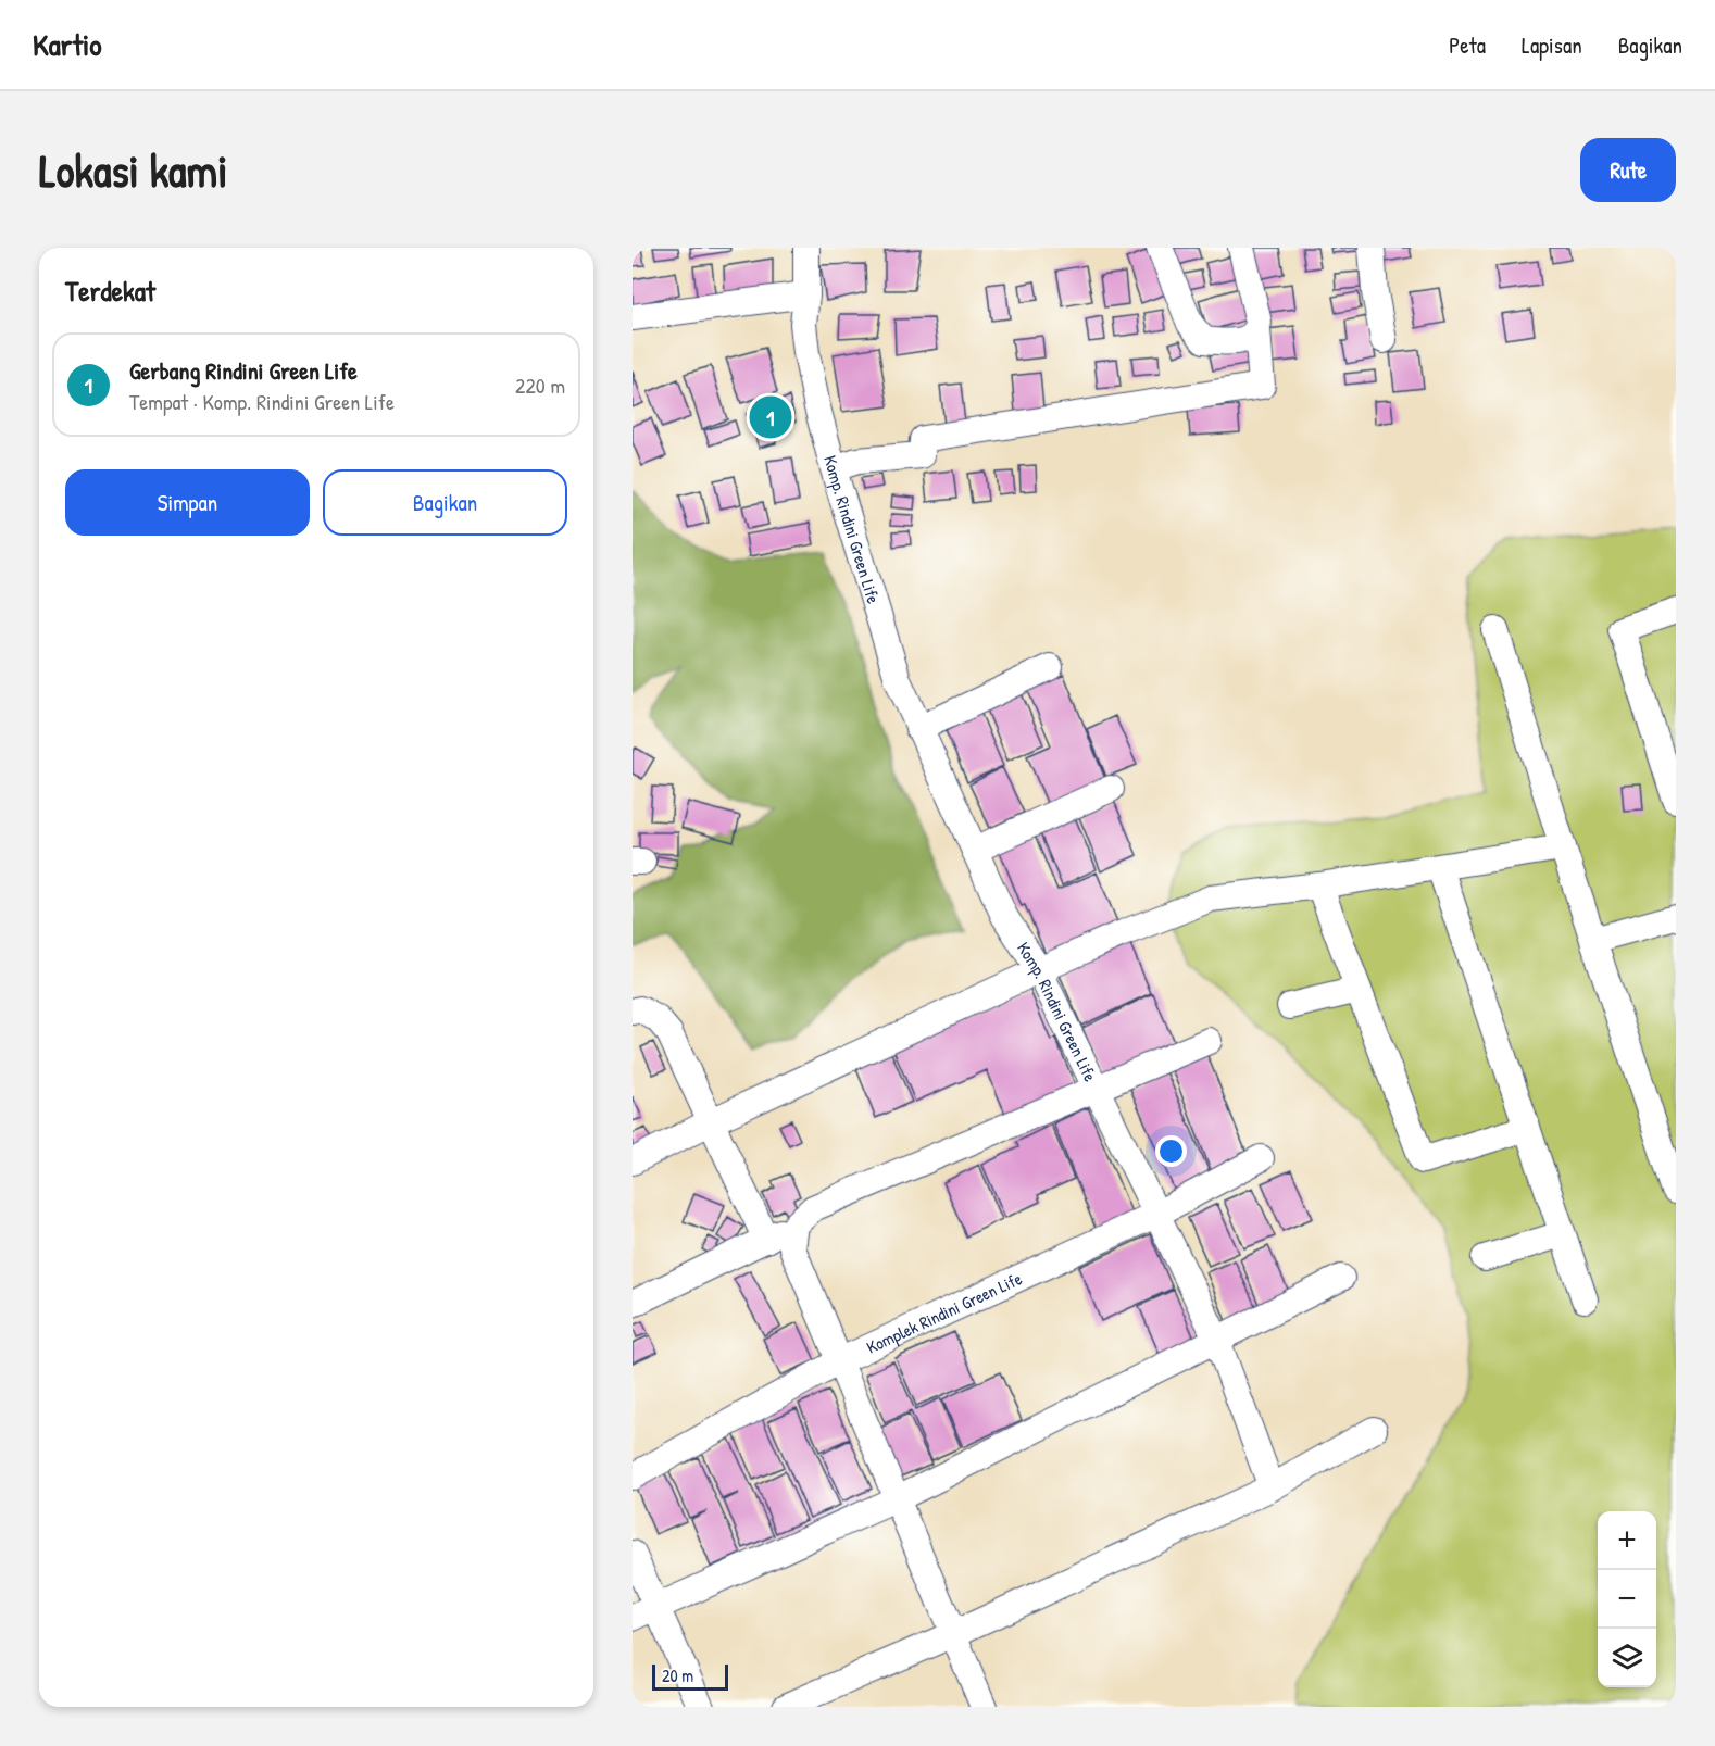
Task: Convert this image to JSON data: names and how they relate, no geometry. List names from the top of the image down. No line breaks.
{"streets":{"street":["Komp. Rindini Green Life","Komplek Rindini Green Life"]},"crossings":[["Komp. Rindini Green Life","Komplek Rindini Green Life"]],"scale_bar":"20 m","page":{"header":"Kartio","nav":["Peta","Lapisan","Bagikan"],"buttons":["Rute",["Simpan","Bagikan"]],"title":"Lokasi kami","heading":"Terdekat","list":[{"mark":"1","name":"Gerbang Rindini Green Life","note":"Tempat · Komp. Rindini Green Life","value":"220 m"}],"pins":"1","map_buttons":["+","−"],"scale":"20 m"}}
